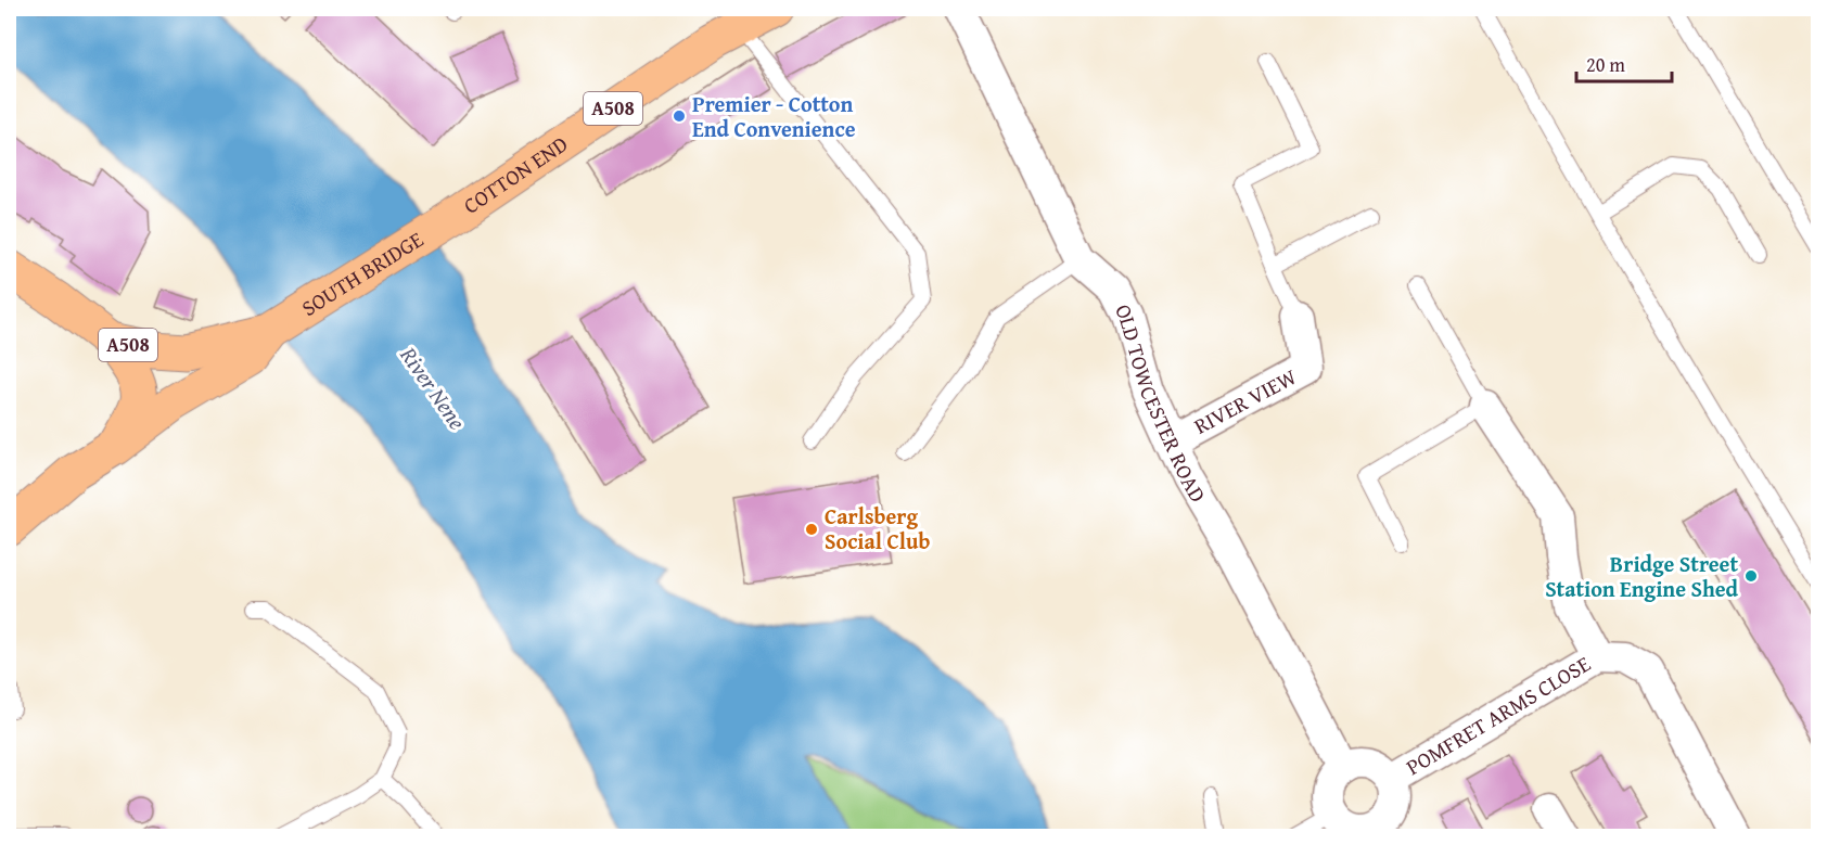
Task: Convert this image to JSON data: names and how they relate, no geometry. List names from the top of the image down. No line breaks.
{"streets":{"highway":["A508","COTTON END","SOUTH BRIDGE"],"street":["RIVER VIEW","OLD TOWCESTER ROAD","POMFRET ARMS CLOSE"]},"crossings":[["A508","SOUTH BRIDGE"],["COTTON END","SOUTH BRIDGE"],["RIVER VIEW","OLD TOWCESTER ROAD"],["OLD TOWCESTER ROAD","POMFRET ARMS CLOSE"]],"water":["River Nene"],"places":["Premier - Cotton End Convenience","Carlsberg Social Club","Bridge Street Station Engine Shed"],"scale_bar":"20 m"}
